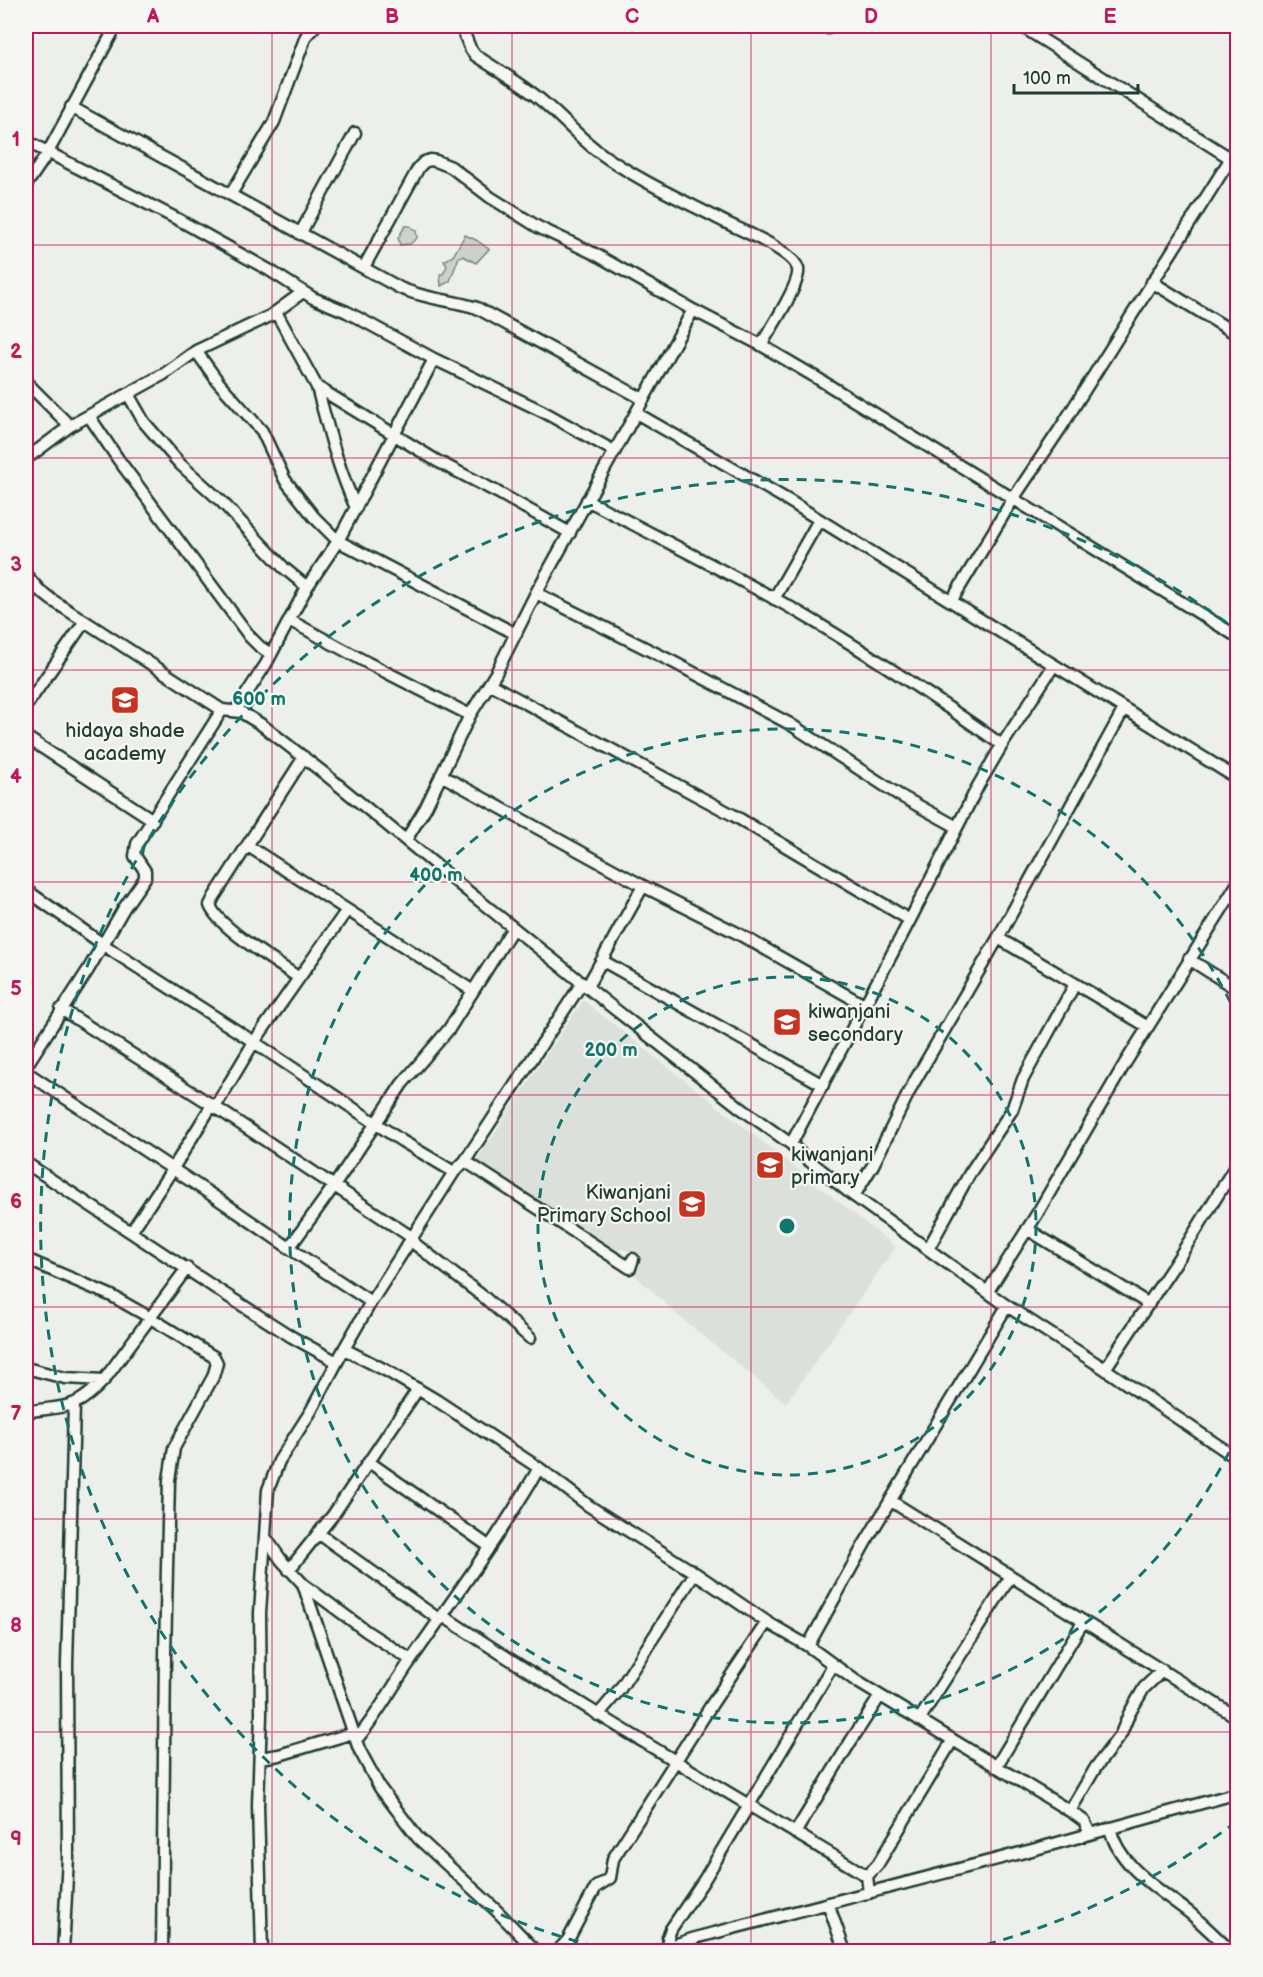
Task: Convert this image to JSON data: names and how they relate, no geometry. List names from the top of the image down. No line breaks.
{"places":{"school or university":["hidaya shade academy","kiwanjani secondary","kiwanjani primary","Kiwanjani Primary School"]},"scale_bar":"100 m","grid":{"columns":["A","B","C","D","E"],"rows":["1","2","3","4","5","6","7","8","9"]},"rings":["600 m","400 m","200 m"]}
